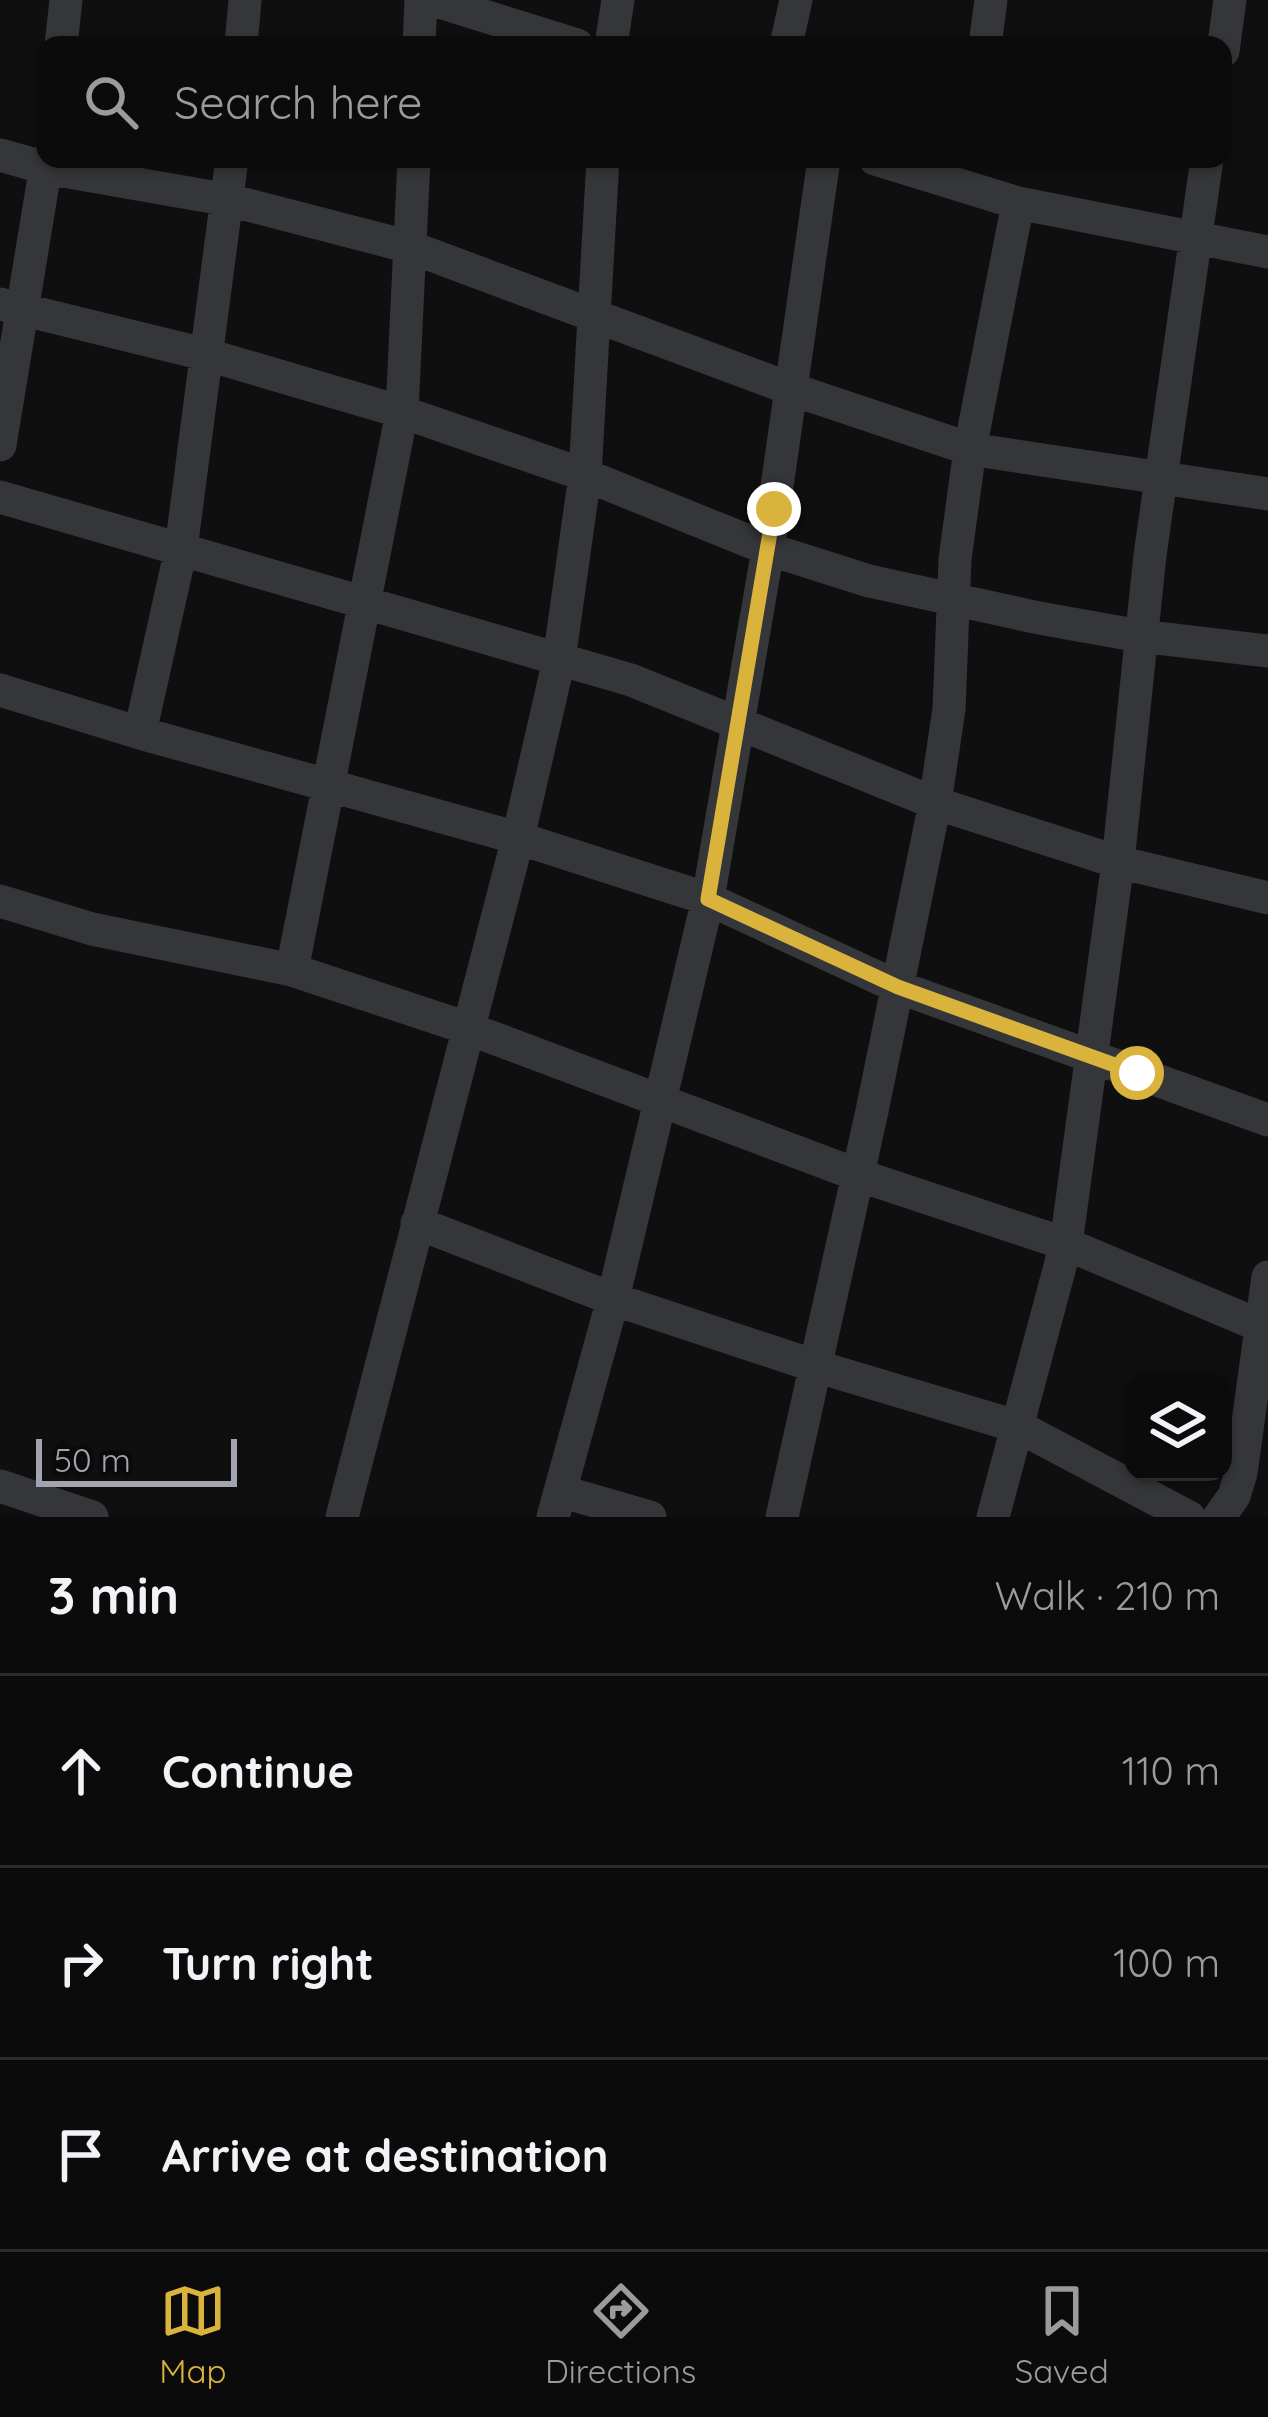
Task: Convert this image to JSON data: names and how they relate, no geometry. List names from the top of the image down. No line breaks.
{"scale_bar":"50 m","page":{"search":"Search here","scale":"50 m","heading":["3 min","Walk · 210 m"],"list":[["Continue","110 m"],["Turn right","100 m"],"Arrive at destination"],"nav":["Map","Directions","Saved"]}}
